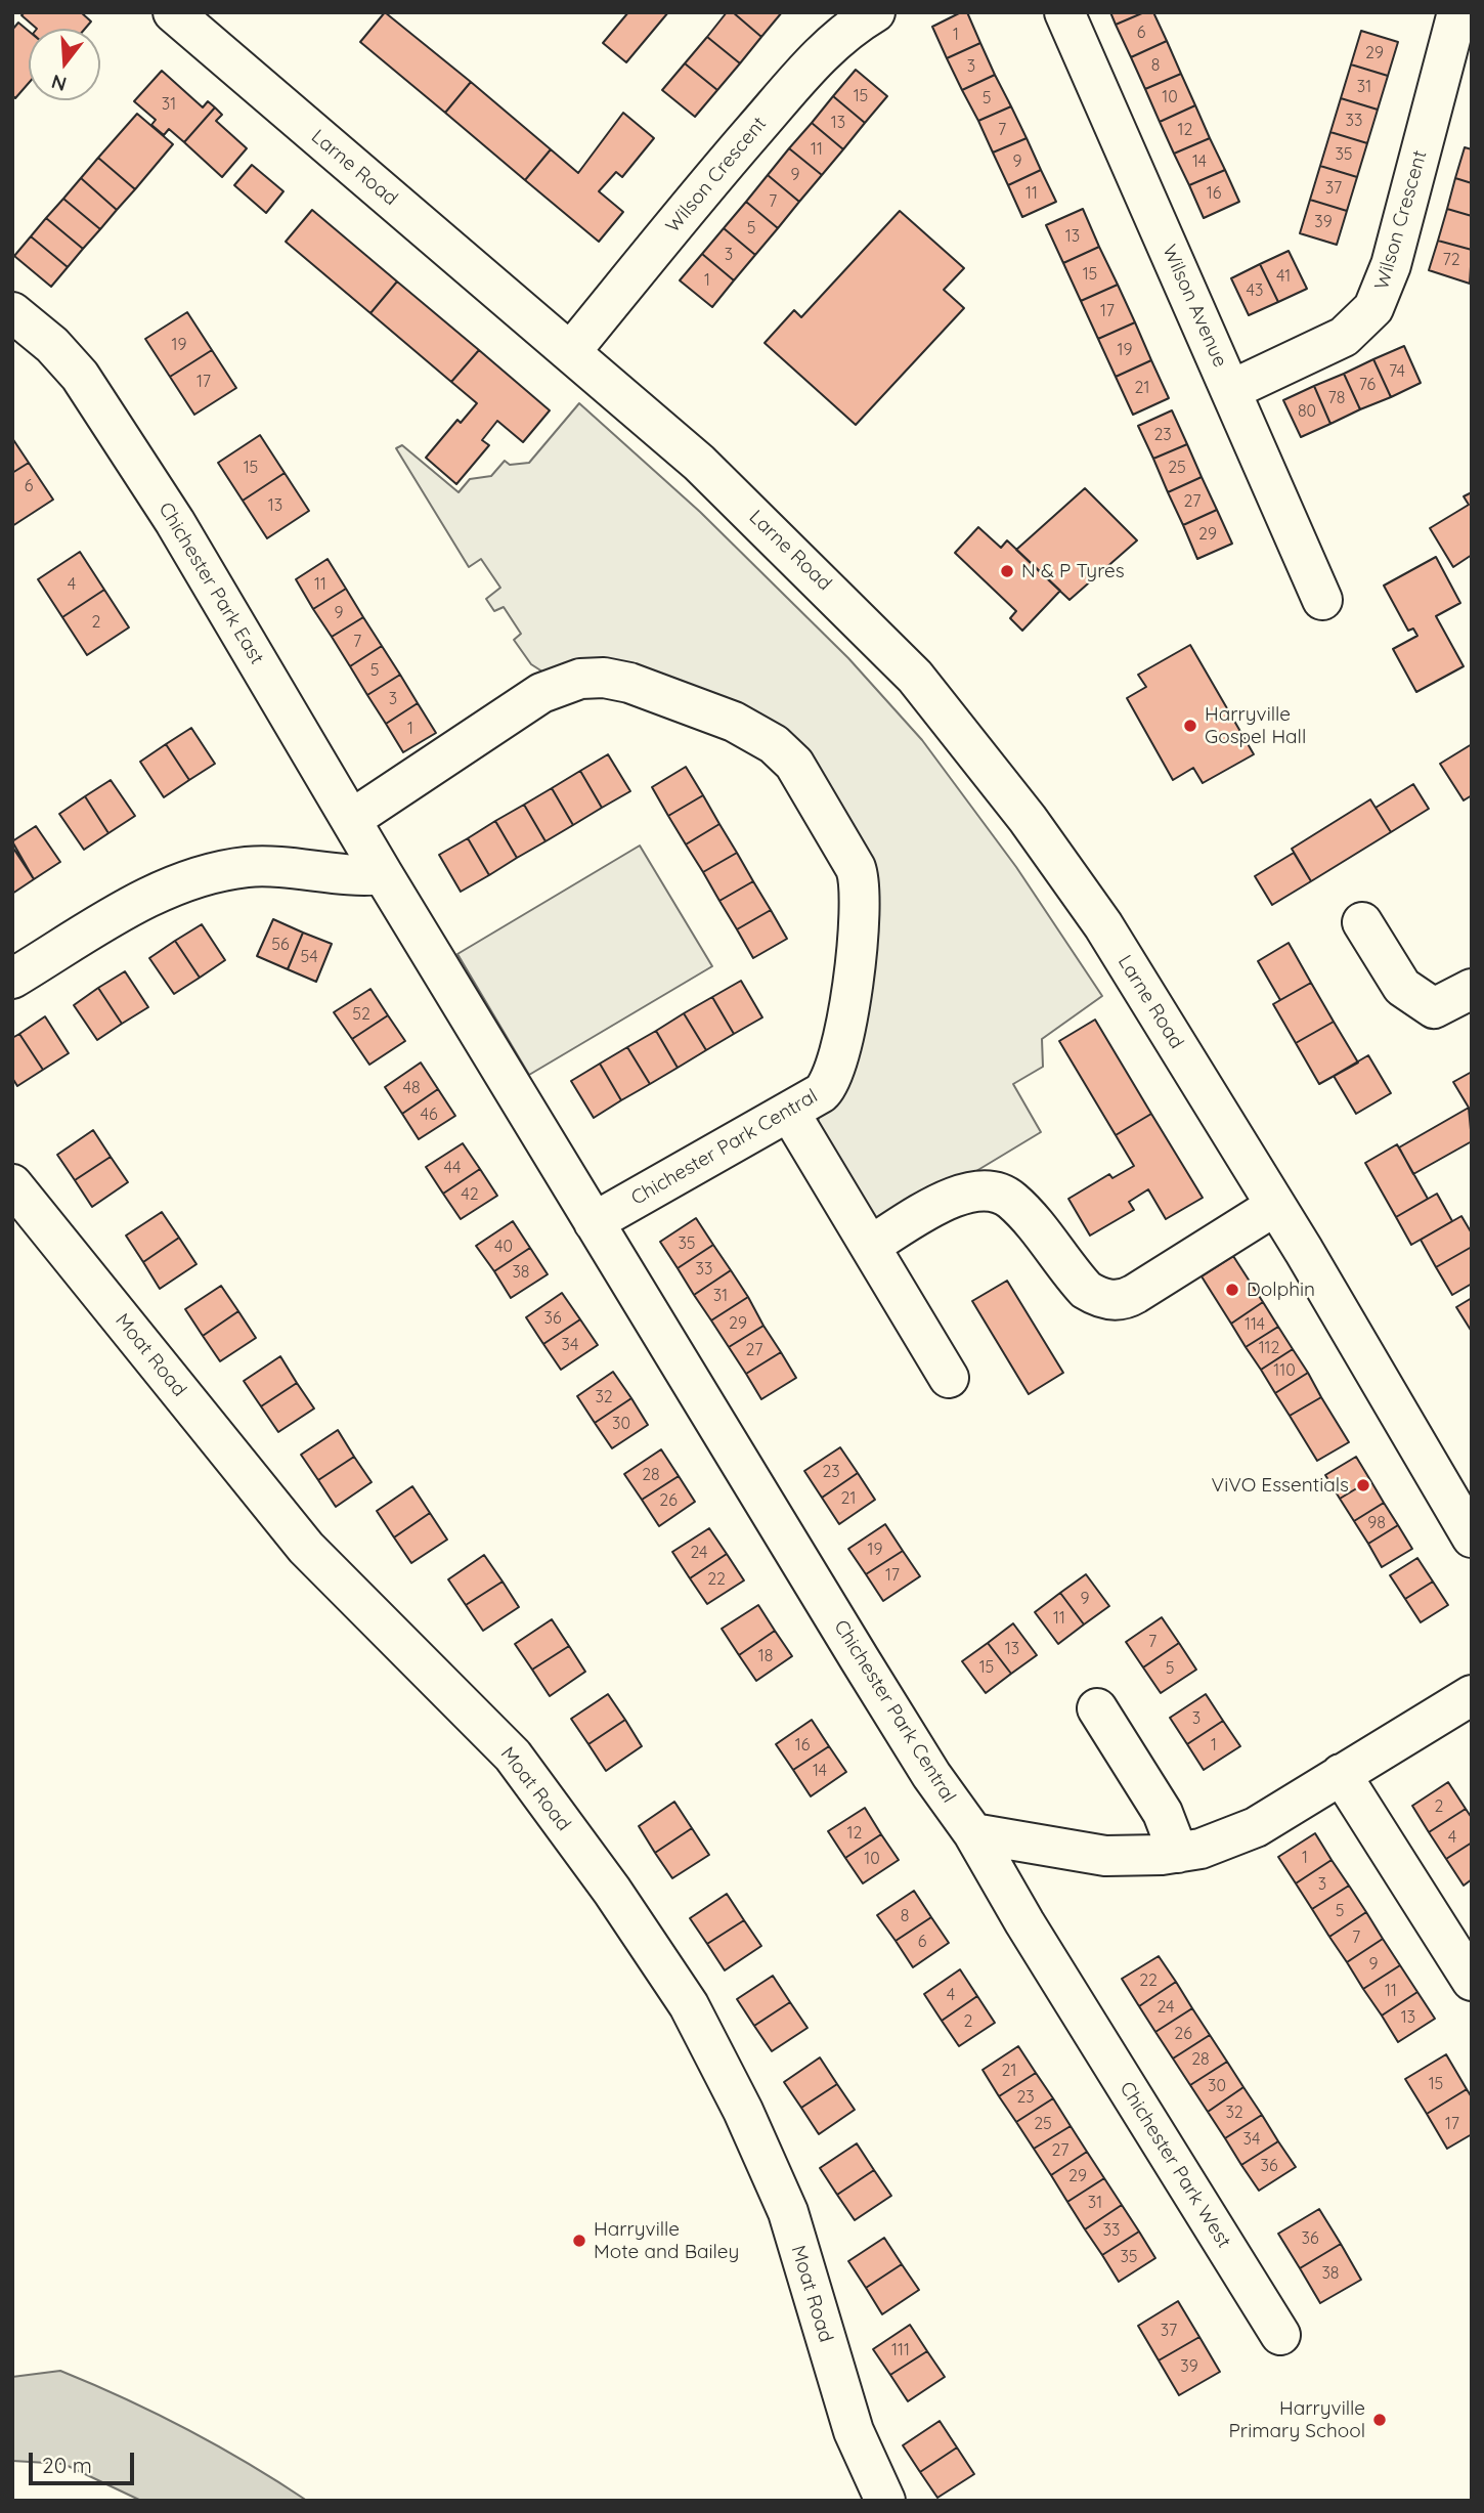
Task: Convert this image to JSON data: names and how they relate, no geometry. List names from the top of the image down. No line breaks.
{"streets":{"street":["Larne Road","Wilson Crescent","Wilson Avenue","Chichester Park East","Chichester Park Central","Moat Road","Chichester Park West"]},"crossings":[["Larne Road","Wilson Crescent"],["Wilson Crescent","Wilson Avenue"],["Chichester Park East","Chichester Park Central"],["Chichester Park Central","Chichester Park West"]],"places":["N & P Tyres","Harryville Gospel Hall","Dolphin","ViVO Essentials","Harryville Mote and Bailey","Harryville Primary School"],"house_numbers":["6","1","29","8","3","31","15","10","5","31","33","13","7","12","11","35","9","14","9","37","11","16","7","39","5","13","3","72","15","41","1","43","17","19","19","74","17","76","21","78","80","23","15","25","6","27","13","29","4","11","9","2","7","5","3","1","56","54","52","48","46","44","42","35","40","33","38","31","36","29","114","34","112","27","110","32","30","23","28","21","26","98","19","24","17","22","9","11","7","13","18","15","5","3","16","1","14","2","12","4","1","10","3","5","8","7","6","9","22","11","4","24","13","2","26","28","21","15","30","23","32","25","17","34","27","36","29","31","33","36","35","38","37","111","39"],"scale_bar":"20 m","north":"bottom"}
